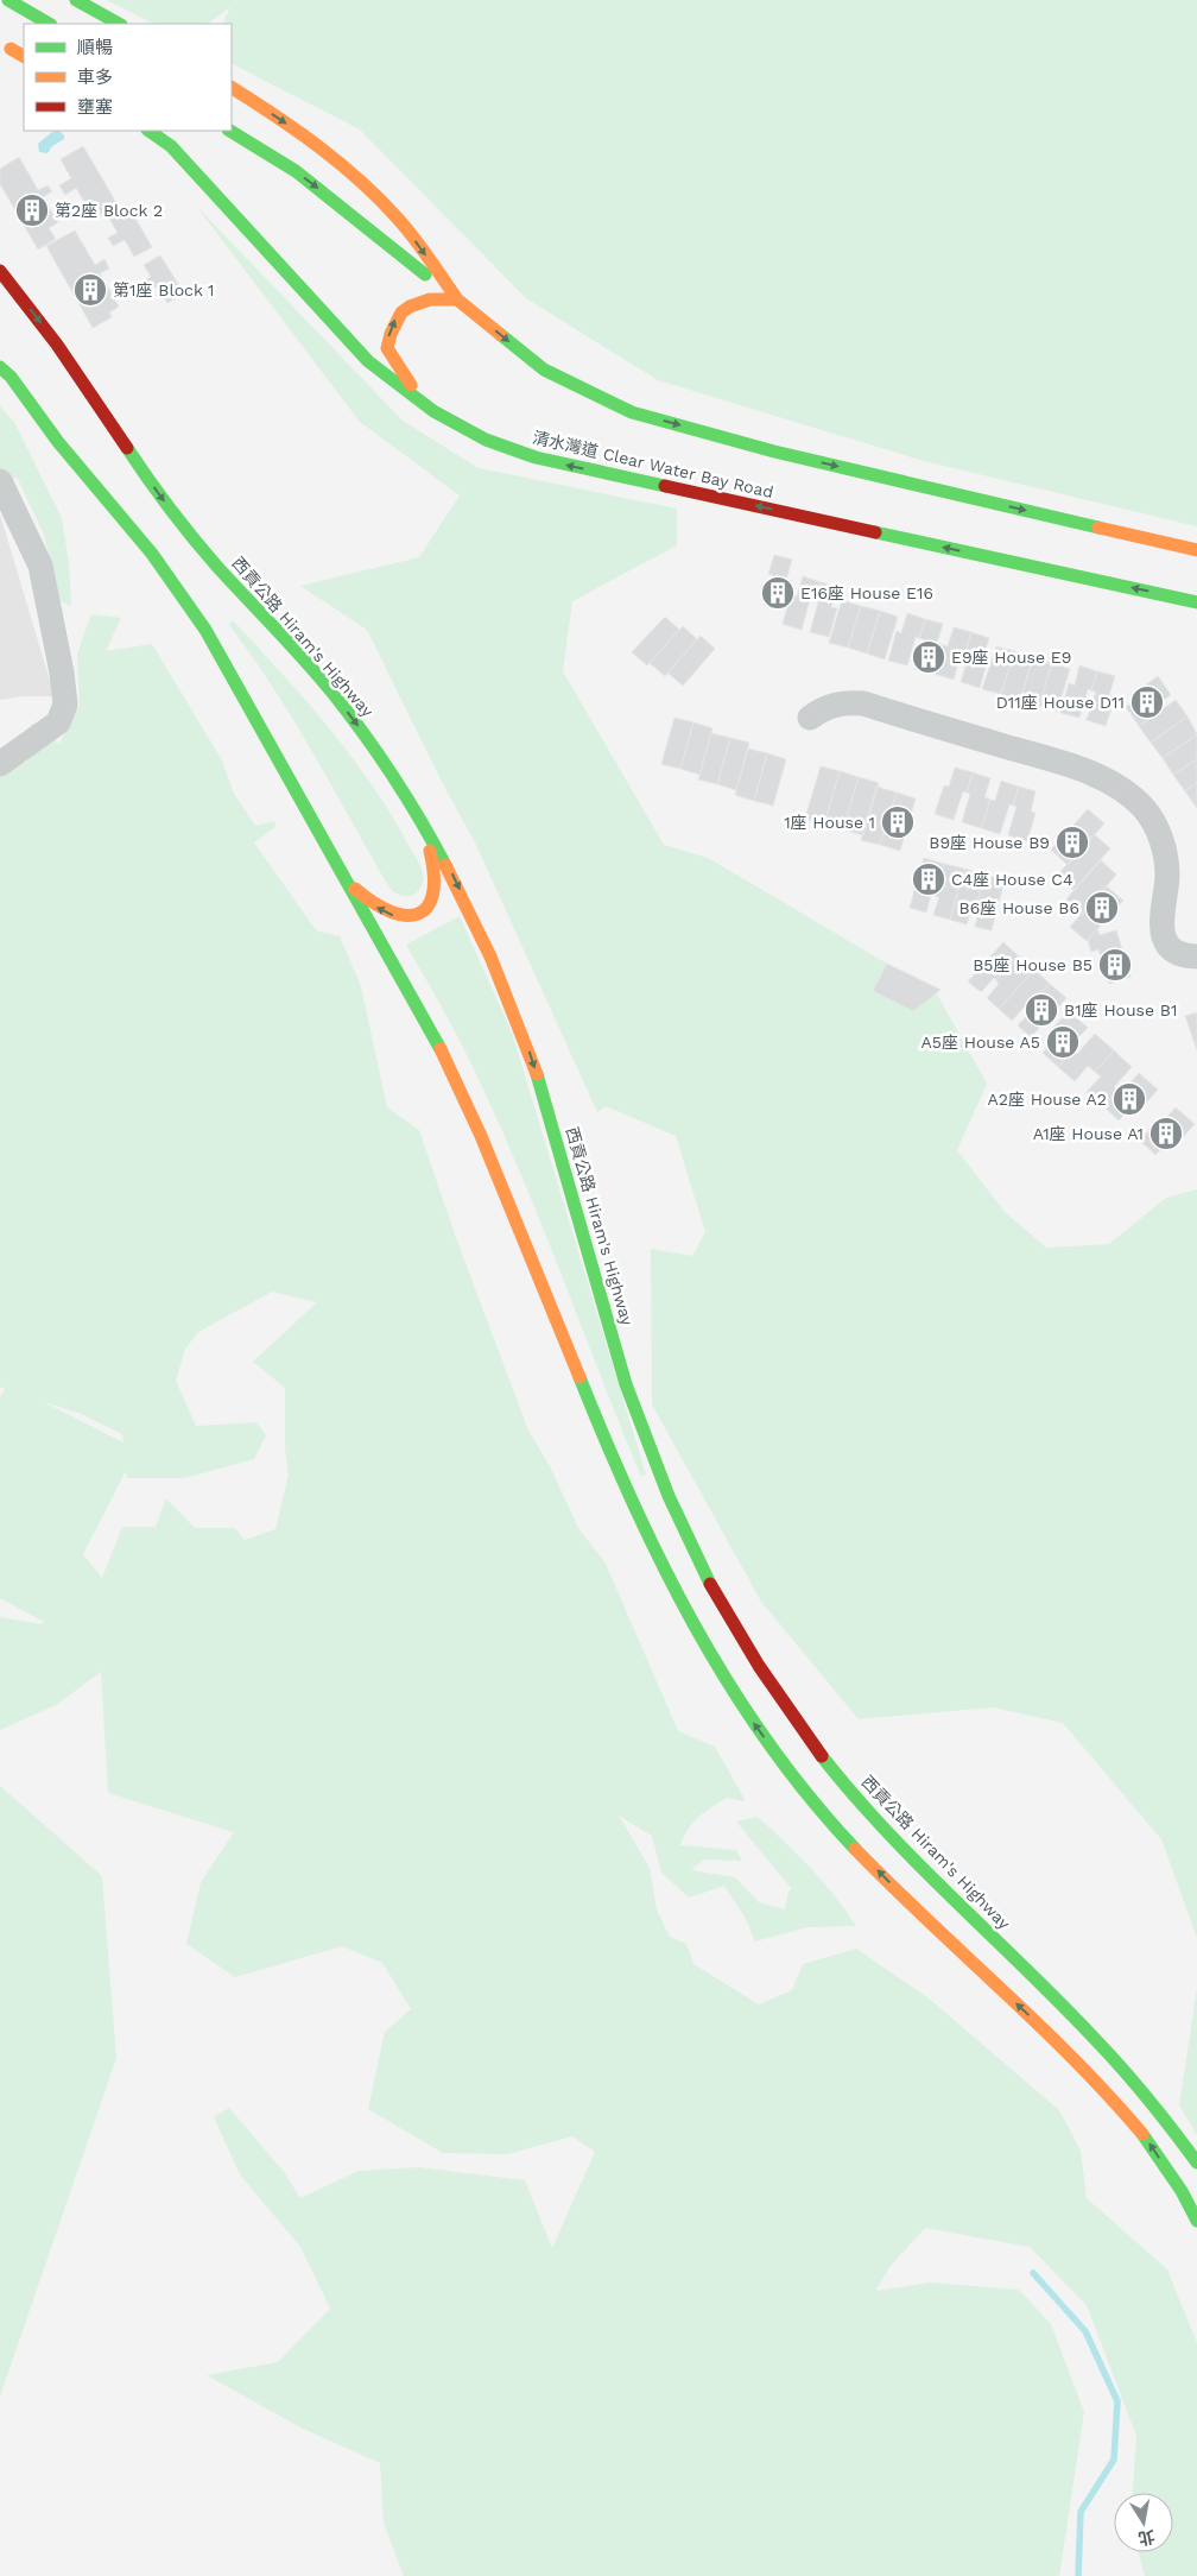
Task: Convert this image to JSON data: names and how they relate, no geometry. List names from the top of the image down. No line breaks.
{"streets":{"main road":["清水灣道 Clear Water Bay Road","西貢公路 Hiram's Highway"]},"places":{"building":["第2座 Block 2","第1座 Block 1","E16座 House E16","E9座 House E9","D11座 House D11","1座 House 1","B9座 House B9","C4座 House C4","B6座 House B6","B5座 House B5","B1座 House B1","A5座 House A5","A2座 House A2","A1座 House A1"]},"legend":["順暢","車多","壅塞"],"north":"bottom"}
